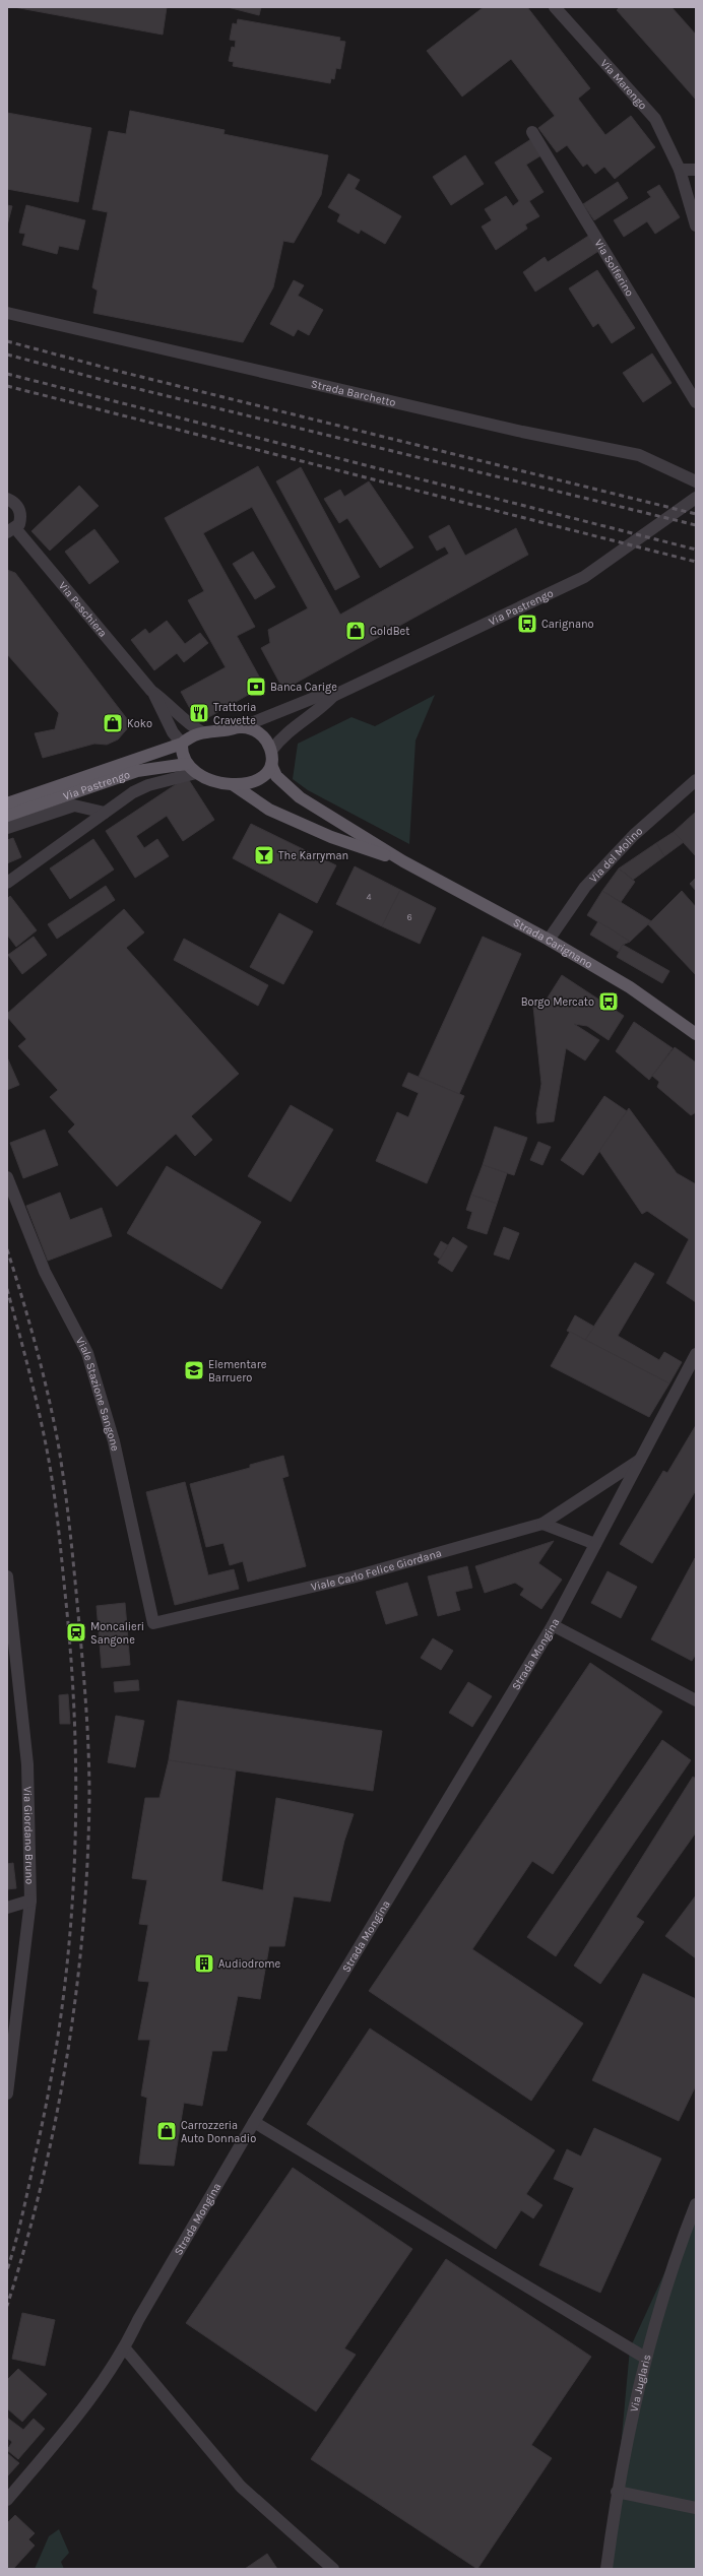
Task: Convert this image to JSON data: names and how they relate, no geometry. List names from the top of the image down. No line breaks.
{"streets":{"main road":["Via Pastrengo","Strada Carignano"],"street":["Via Marengo","Via Solferino","Strada Barchetto","Via Peschiera","Via del Molino","Viale Stazione Sangone","Viale Carlo Felice Giordana","Strada Mongina","Via Giordano Bruno","Via Juglaris"]},"crossings":[["Via Pastrengo","Via Peschiera"],["Via Pastrengo","Strada Carignano"],["Via Peschiera","Strada Carignano"],["Via del Molino","Strada Carignano"],["Viale Stazione Sangone","Viale Carlo Felice Giordana"],["Viale Carlo Felice Giordana","Strada Mongina"]],"places":{"bus stop":["Carignano","Borgo Mercato"],"shop":["GoldBet","Koko","Carrozzeria Auto Donnadio"],"bank":["Banca Carige"],"restaurant":["Trattoria Cravette"],"bar":["The Karryman"],"school or university":["Elementare Barruero"],"station":["Moncalieri Sangone"],"building":["Audiodrome"]},"house_numbers":["4","6"]}
